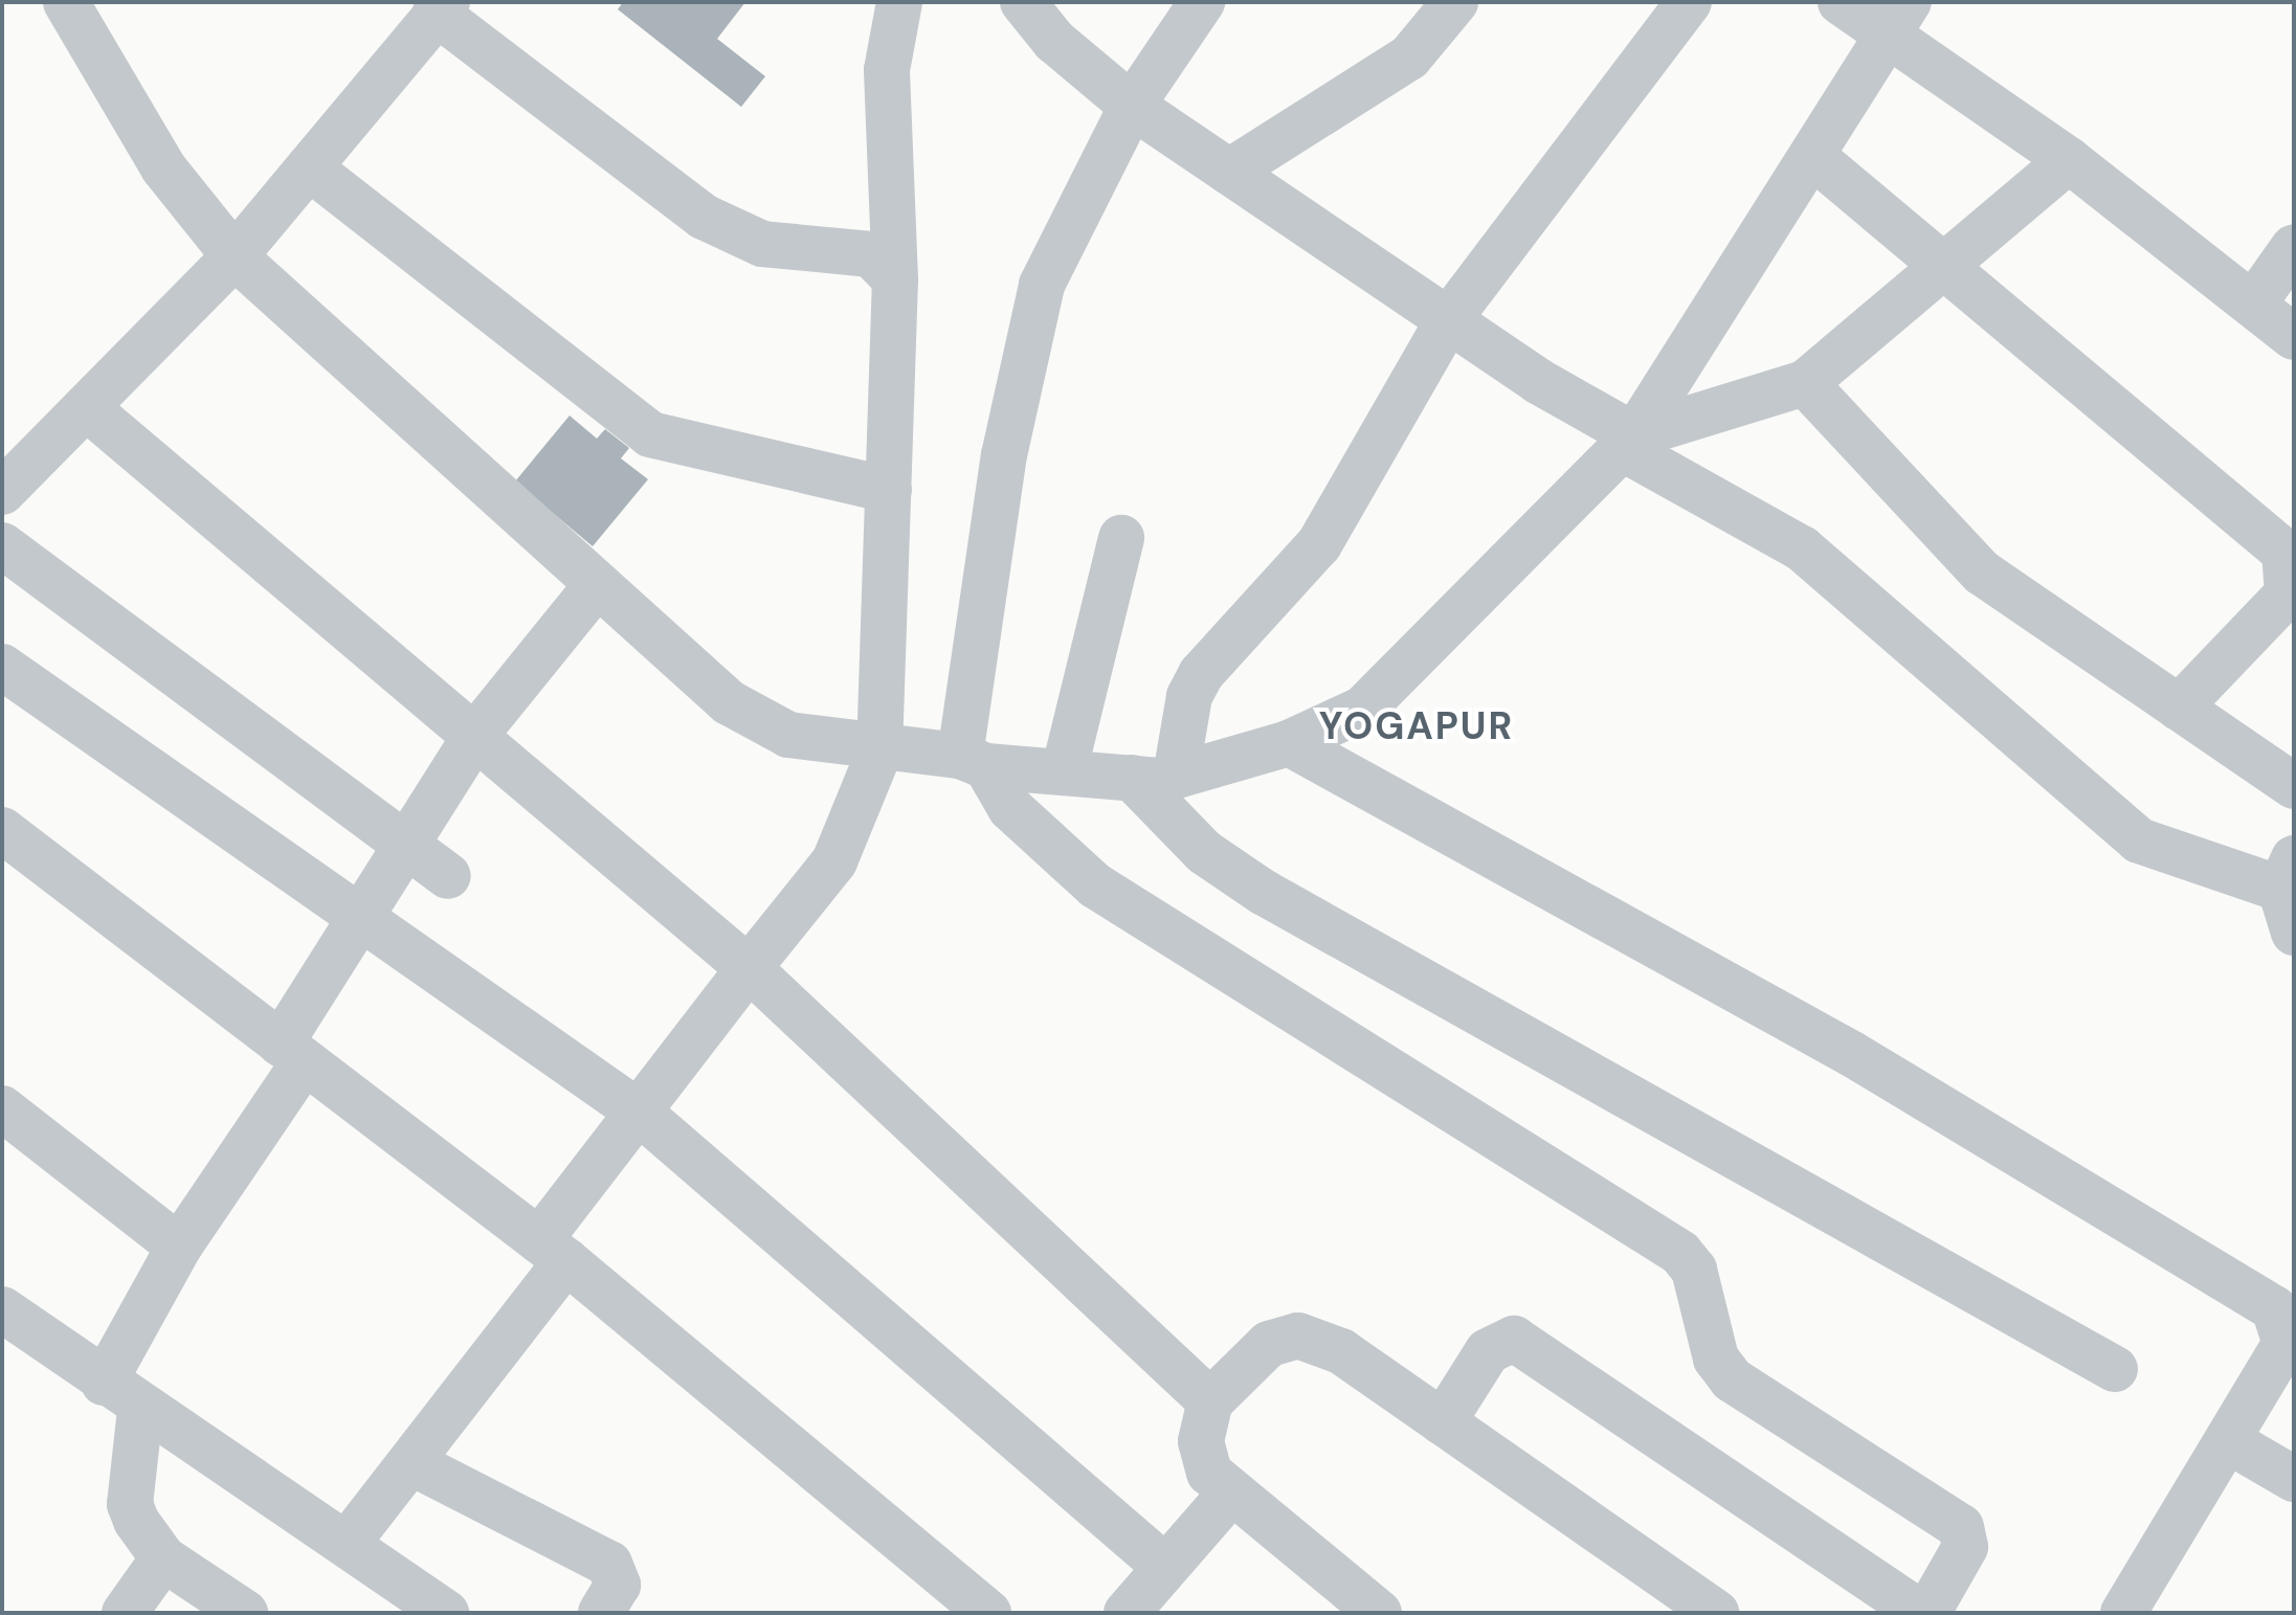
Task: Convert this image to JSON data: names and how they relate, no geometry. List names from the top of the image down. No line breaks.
{"districts":["YOGAPUR"]}
